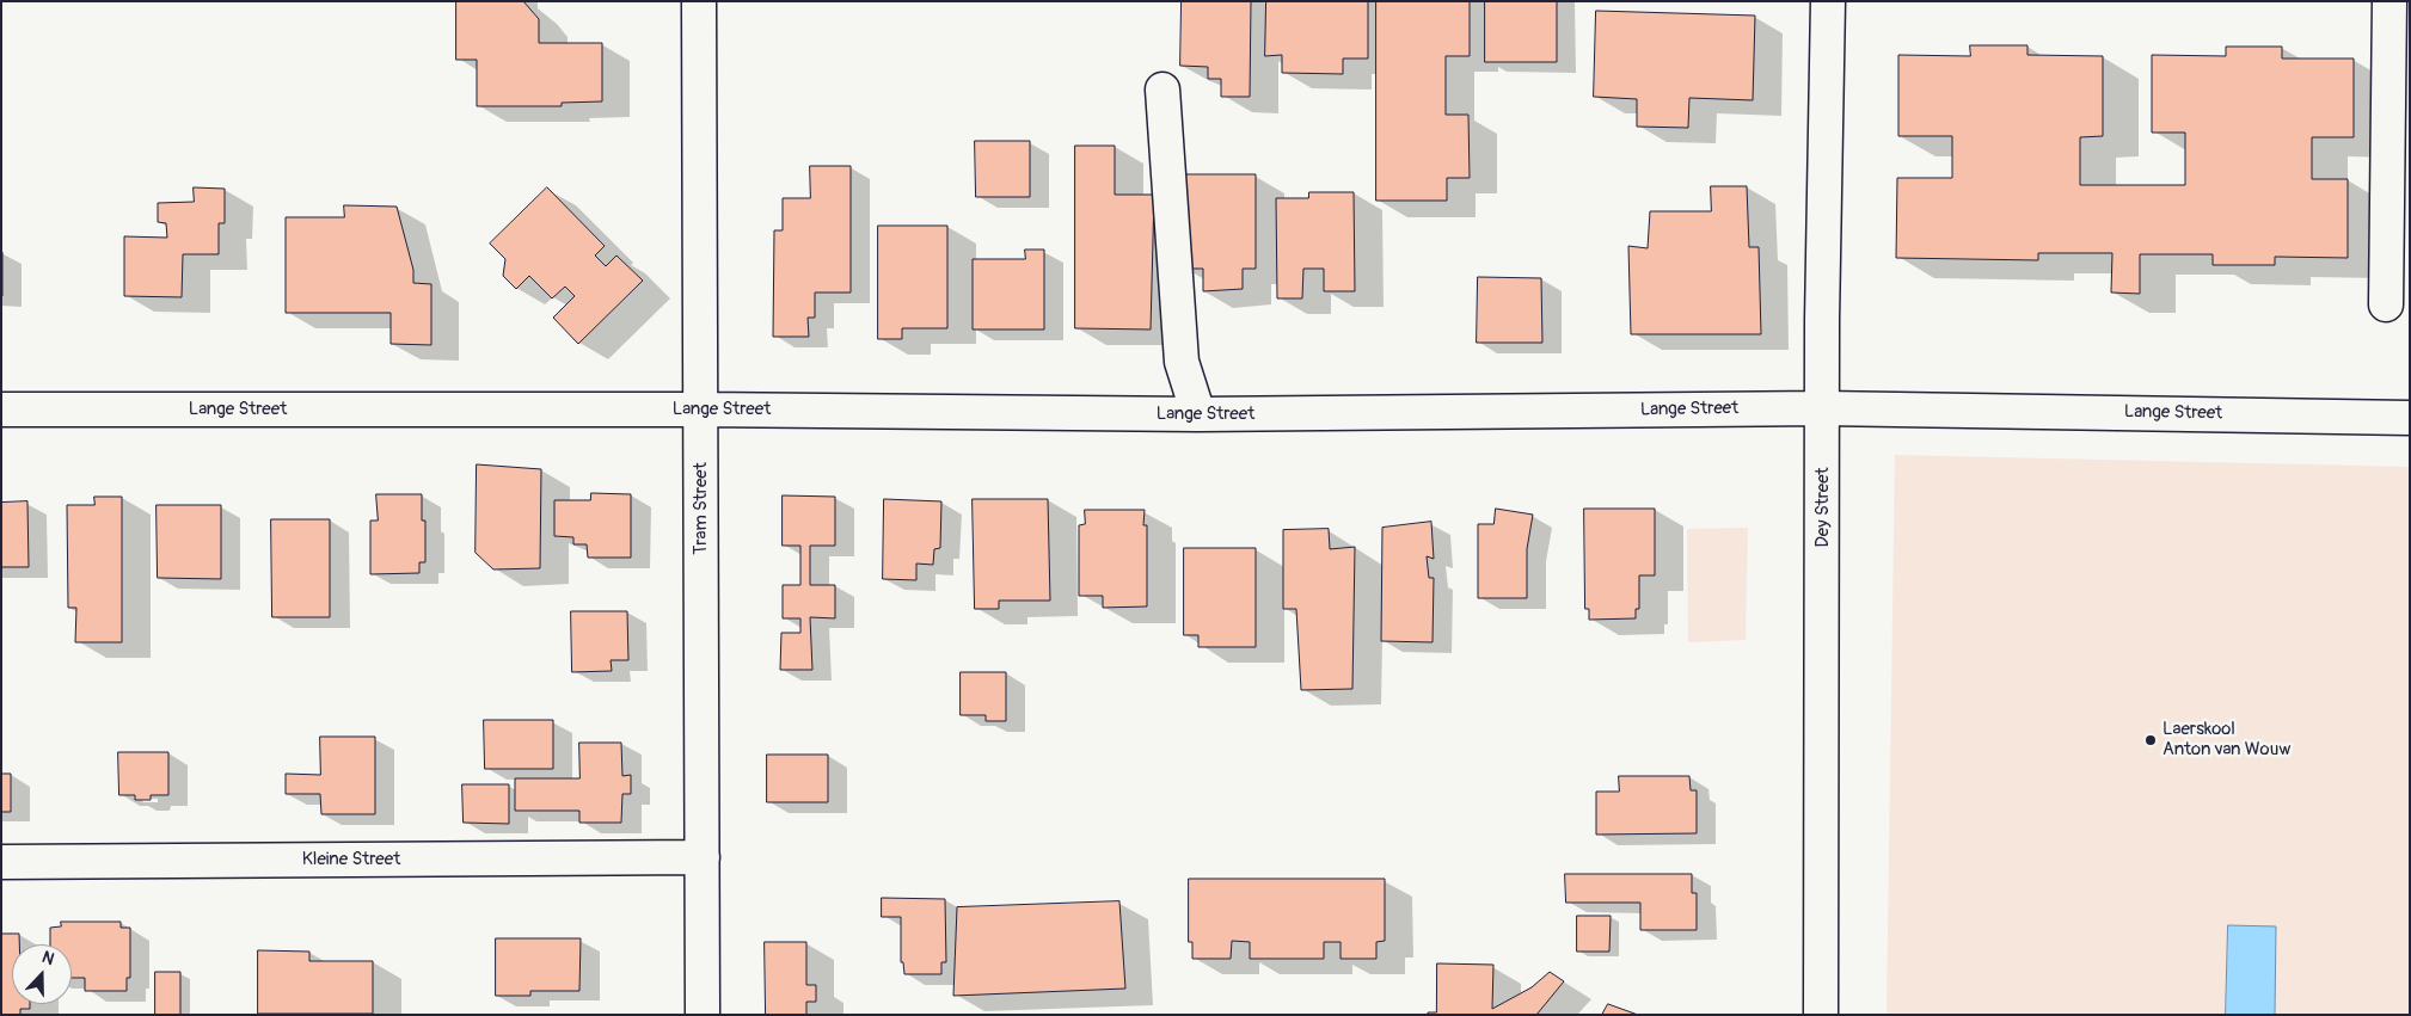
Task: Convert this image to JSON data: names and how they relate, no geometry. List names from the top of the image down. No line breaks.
{"streets":{"street":["Lange Street","Dey Street","Tram Street","Kleine Street"]},"crossings":[["Lange Street","Dey Street"],["Lange Street","Tram Street"],["Tram Street","Kleine Street"]],"places":["Laerskool Anton van Wouw"],"north":"top"}
